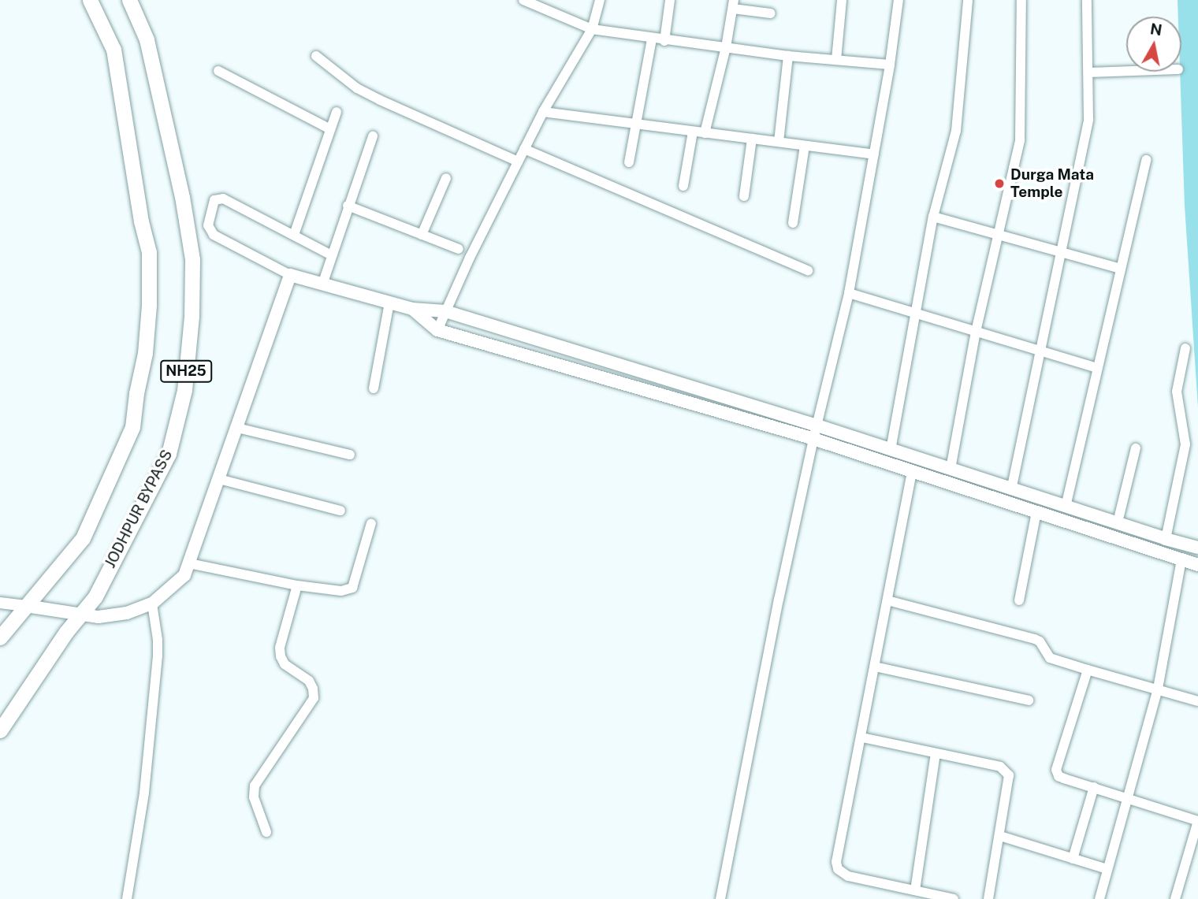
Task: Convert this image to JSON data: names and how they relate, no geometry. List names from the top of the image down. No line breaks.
{"streets":{"highway":["NH25","JODHPUR BYPASS"]},"places":["Durga Mata Temple"],"north":"top"}
